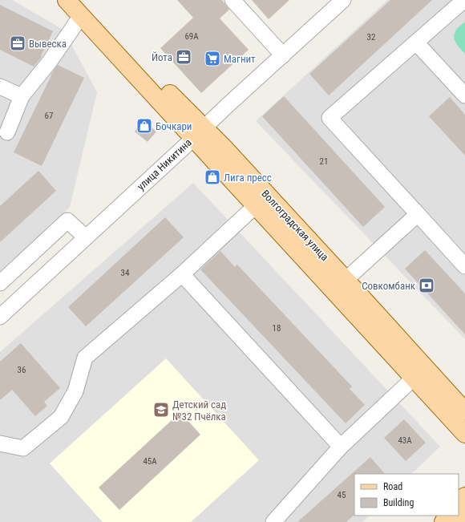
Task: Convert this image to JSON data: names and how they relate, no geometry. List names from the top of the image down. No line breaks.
{"streets":{"main road":["Волгоградская улица"],"street":["улица Никитина"]},"crossings":[["улица Никитина","Волгоградская улица"]],"places":{"office":["Вывеска","Йота"],"supermarket":["Магнит"],"shop":["Бочкари","Лига пресс"],"bank":["Совкомбанк"],"school or university":["Детский сад №32 Пчёлка"]},"house_numbers":["69А","32","67","21","34","18","36","43А","45А","45"],"legend":["Road","Building"]}
